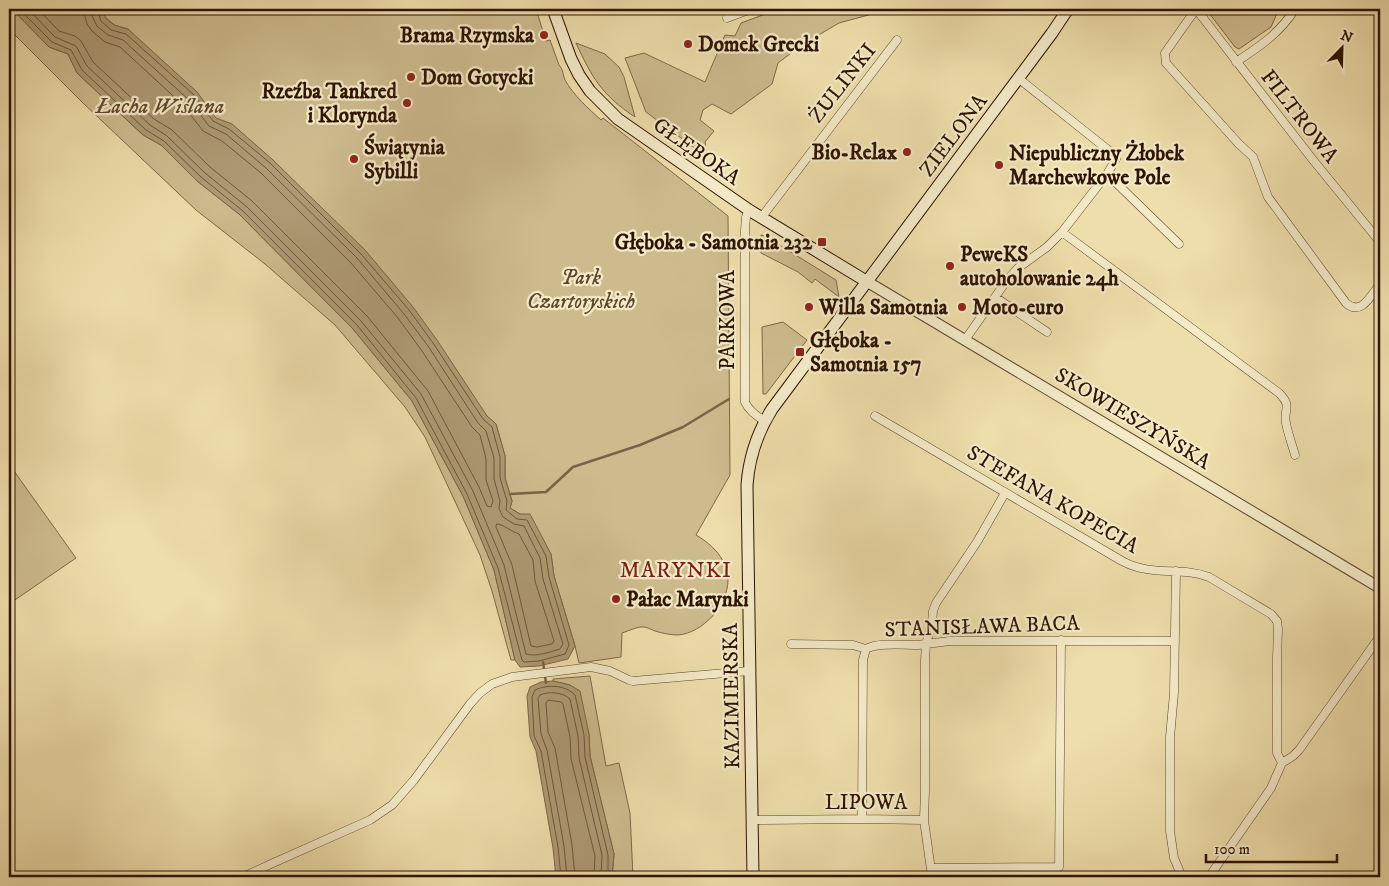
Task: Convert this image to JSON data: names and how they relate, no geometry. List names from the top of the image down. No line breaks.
{"streets":{"main road":["ZIELONA","GŁĘBOKA","KAZIMIERSKA"],"street":["ŻULINKI","FILTROWA","PARKOWA","SKOWIESZYŃSKA","STEFANA KOPECIA","STANISŁAWA BACA","LIPOWA"]},"crossings":[["ŻULINKI","GŁĘBOKA"],["ZIELONA","GŁĘBOKA"],["ZIELONA","SKOWIESZYŃSKA"],["ZIELONA","KAZIMIERSKA"],["GŁĘBOKA","PARKOWA"],["GŁĘBOKA","SKOWIESZYŃSKA"],["GŁĘBOKA","KAZIMIERSKA"],["PARKOWA","KAZIMIERSKA"],["SKOWIESZYŃSKA","KAZIMIERSKA"],["KAZIMIERSKA","LIPOWA"]],"districts":["MARYNKI"],"water":["Łacha Wiślana"],"parks":["Park Czartoryskich"],"places":{"other":["Brama Rzymska","Domek Grecki","Dom Gotycki","Rzeźba Tankred i Klorynda","Bio-Relax","Świątynia Sybilli","Niepubliczny Żłobek Marchewkowe Pole","PeweKS autoholowanie 24h","Willa Samotnia","Moto-euro","Pałac Marynki"],"transit":["Głęboka - Samotnia 232","Głęboka - Samotnia 157"]},"scale_bar":"100 m","north":"top right"}
